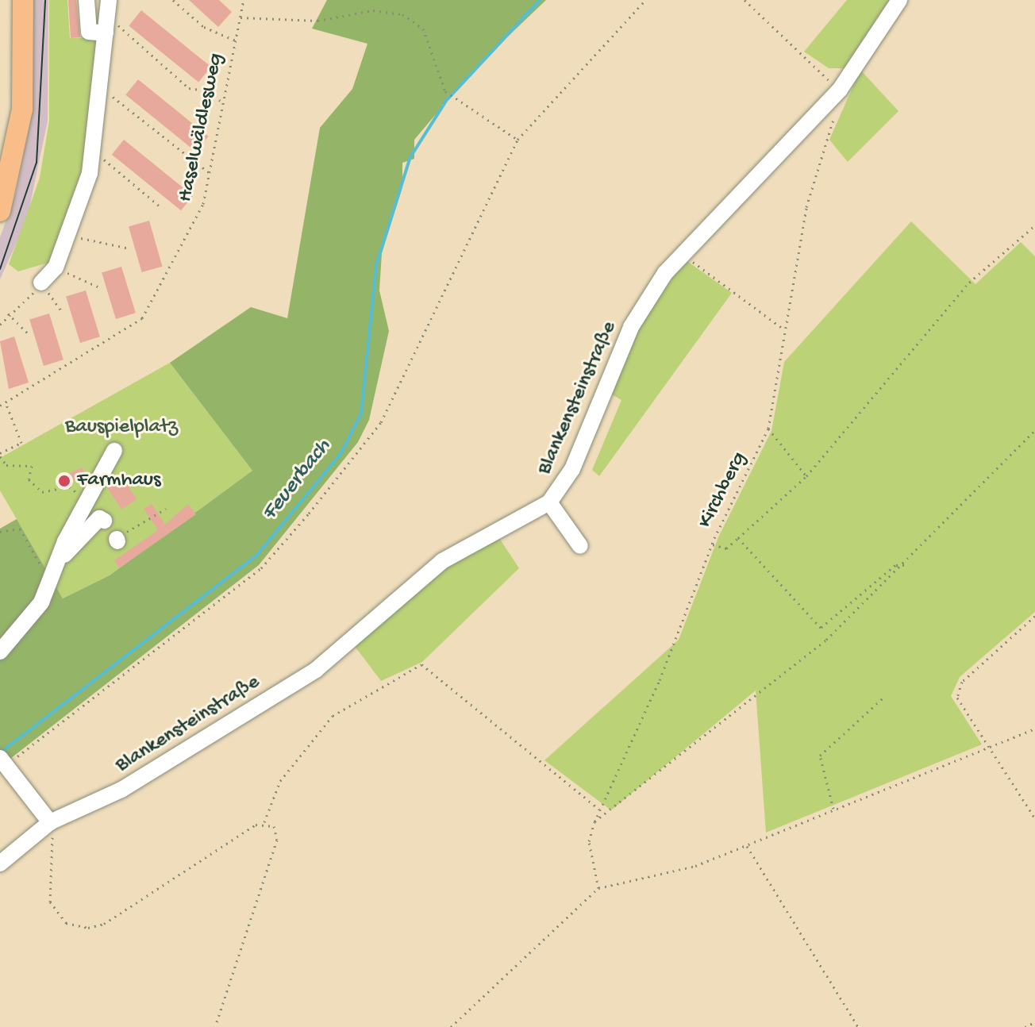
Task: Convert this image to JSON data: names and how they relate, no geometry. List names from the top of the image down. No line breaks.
{"streets":{"street":["Blankensteinstraße"],"path":["Haselwäldlesweg","Kirchberg"]},"crossings":[["Blankensteinstraße","Kirchberg"]],"water":["Feuerbach"],"parks":["Bauspielplatz"],"places":["Farmhaus"]}
